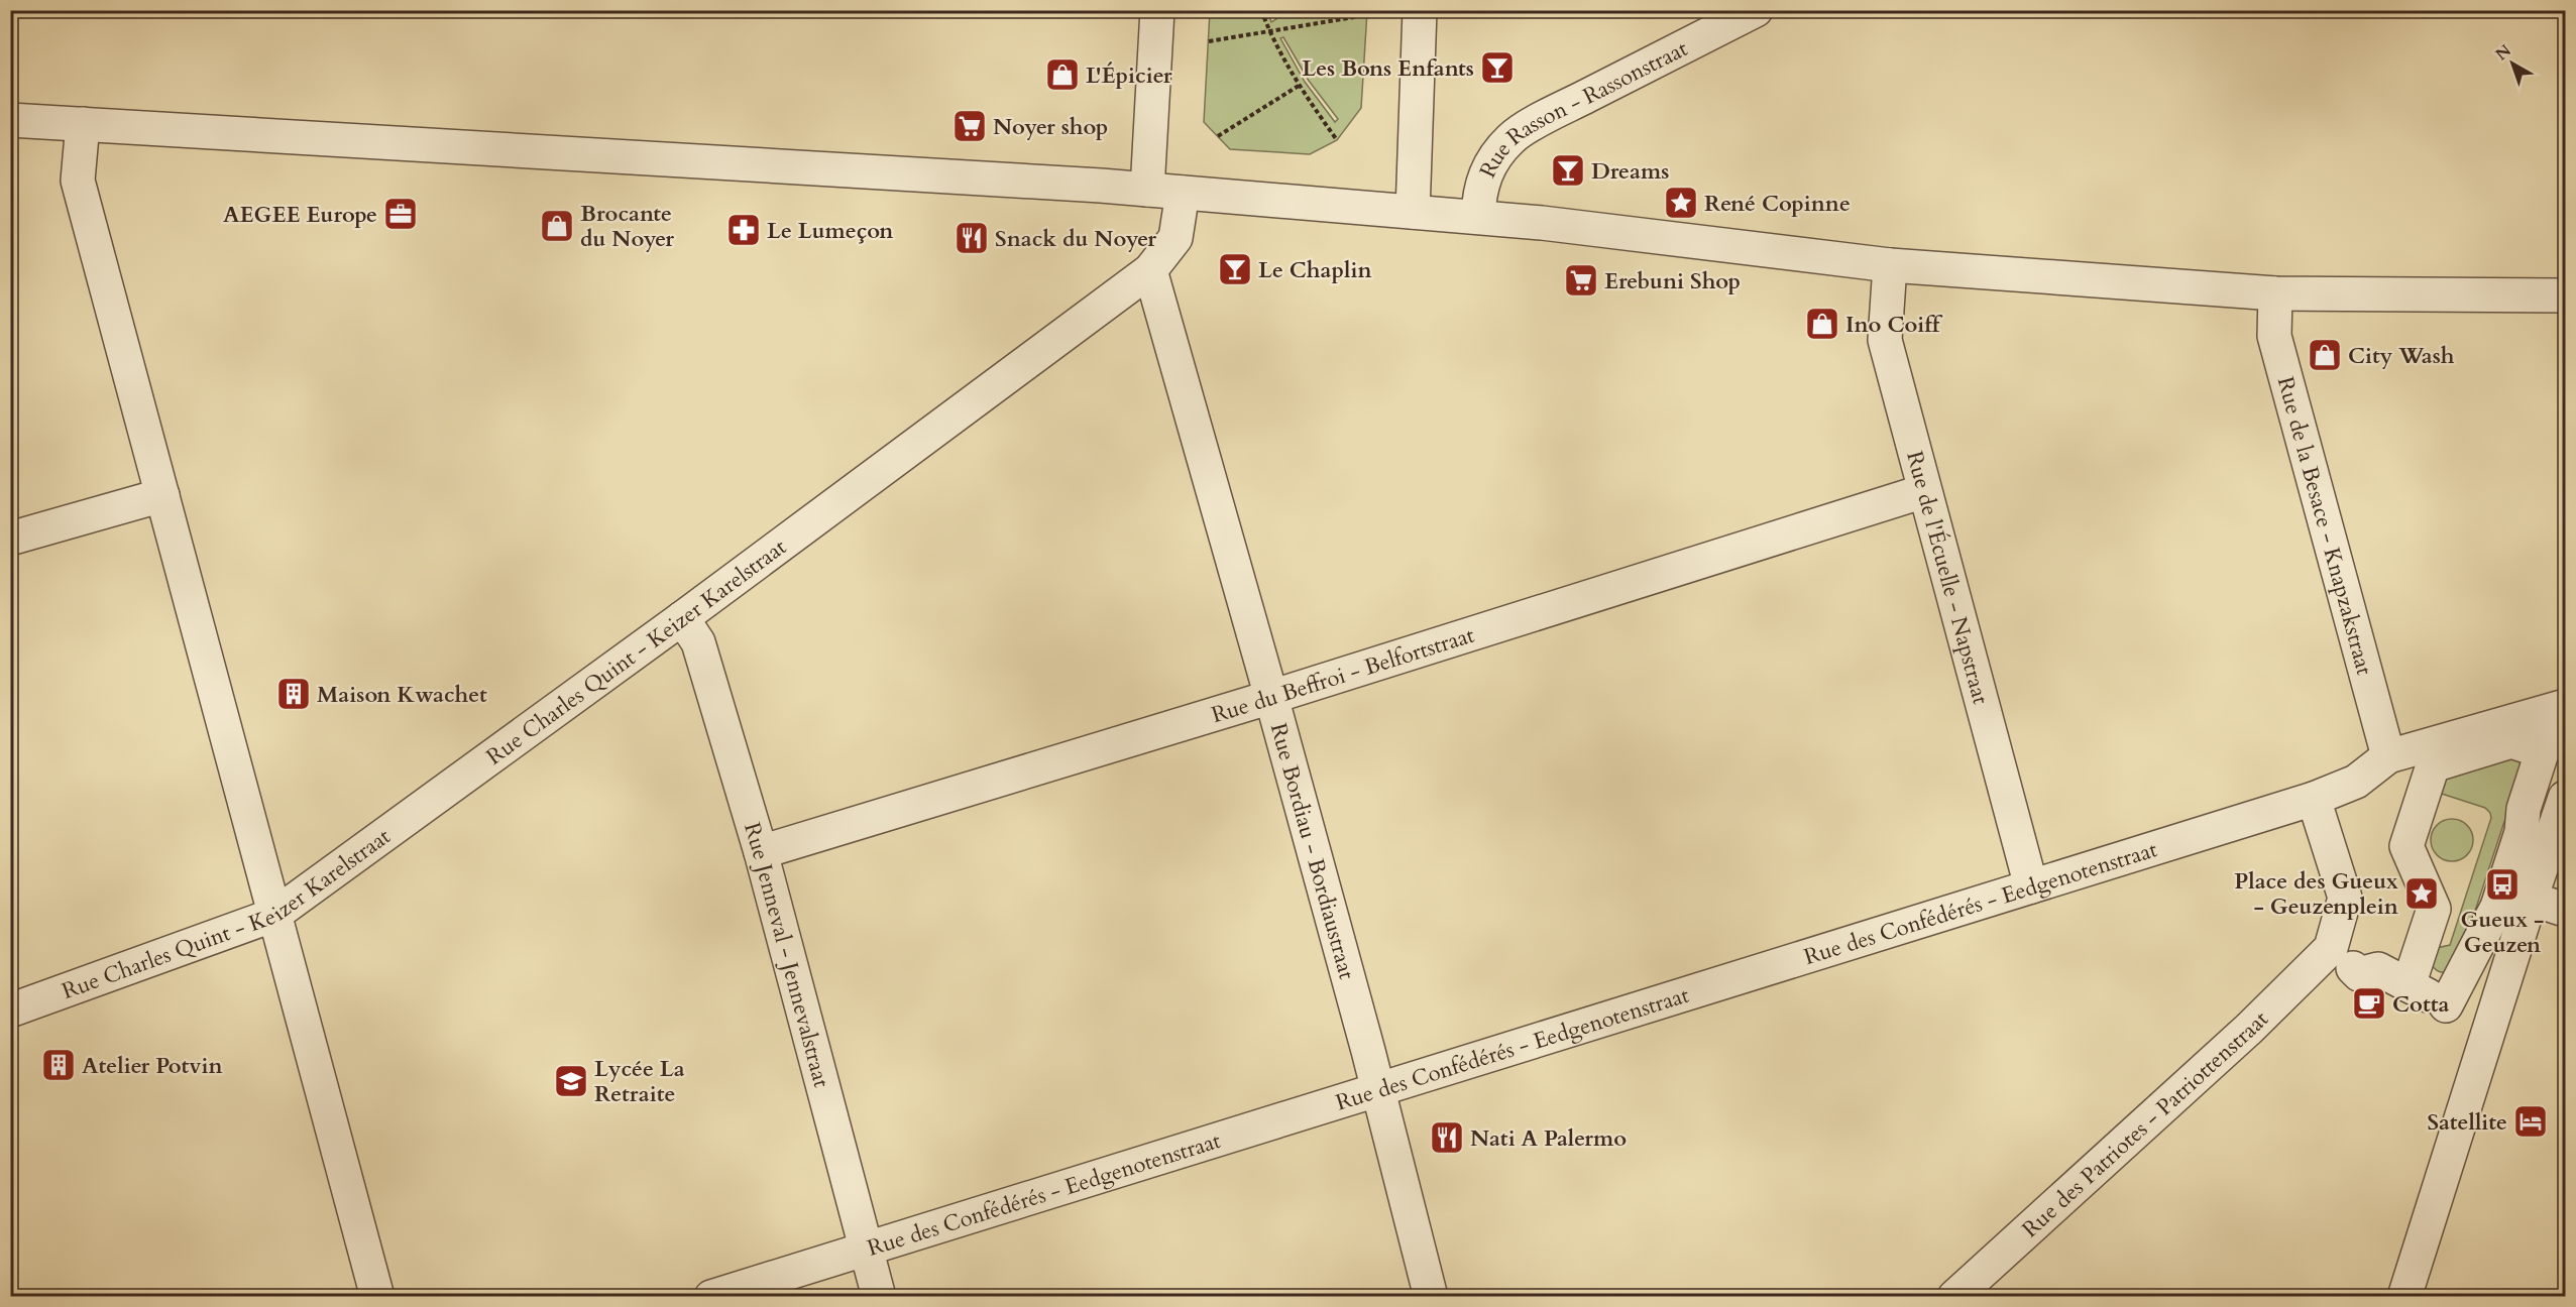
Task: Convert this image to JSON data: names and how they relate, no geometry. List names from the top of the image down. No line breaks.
{"streets":{"street":["Rue Rasson - Rassonstraat","Rue de la Besace - Knapzakstraat","Rue de l'Écuelle - Napstraat","Rue Charles Quint - Keizer Karelstraat","Rue du Beffroi - Belfortstraat","Rue Bordiau - Bordiaustraat","Rue des Confédérés - Eedgenotenstraat","Rue Jenneval - Jennevalstraat","Rue des Patriotes - Patriottenstraat"]},"crossings":[["Rue de l'Écuelle - Napstraat","Rue du Beffroi - Belfortstraat"],["Rue de l'Écuelle - Napstraat","Rue des Confédérés - Eedgenotenstraat"],["Rue Charles Quint - Keizer Karelstraat","Rue Bordiau - Bordiaustraat"],["Rue Charles Quint - Keizer Karelstraat","Rue Jenneval - Jennevalstraat"],["Rue du Beffroi - Belfortstraat","Rue Bordiau - Bordiaustraat"],["Rue du Beffroi - Belfortstraat","Rue Jenneval - Jennevalstraat"],["Rue Bordiau - Bordiaustraat","Rue des Confédérés - Eedgenotenstraat"],["Rue des Confédérés - Eedgenotenstraat","Rue Jenneval - Jennevalstraat"]],"places":{"bar":["Les Bons Enfants","Dreams","Le Chaplin"],"shop":["L'Épicier","Brocante du Noyer","Ino Coiff","City Wash"],"supermarket":["Noyer shop","Erebuni Shop"],"place":["René Copinne","Place des Gueux - Geuzenplein"],"office":["AEGEE Europe"],"pharmacy":["Le Lumeçon"],"restaurant":["Snack du Noyer","Nati A Palermo"],"building":["Maison Kwachet","Atelier Potvin"],"bus stop":["Gueux - Geuzen"],"cafe":["Cotta"],"school or university":["Lycée La Retraite"],"hotel":["Satellite"]},"north":"top left"}
